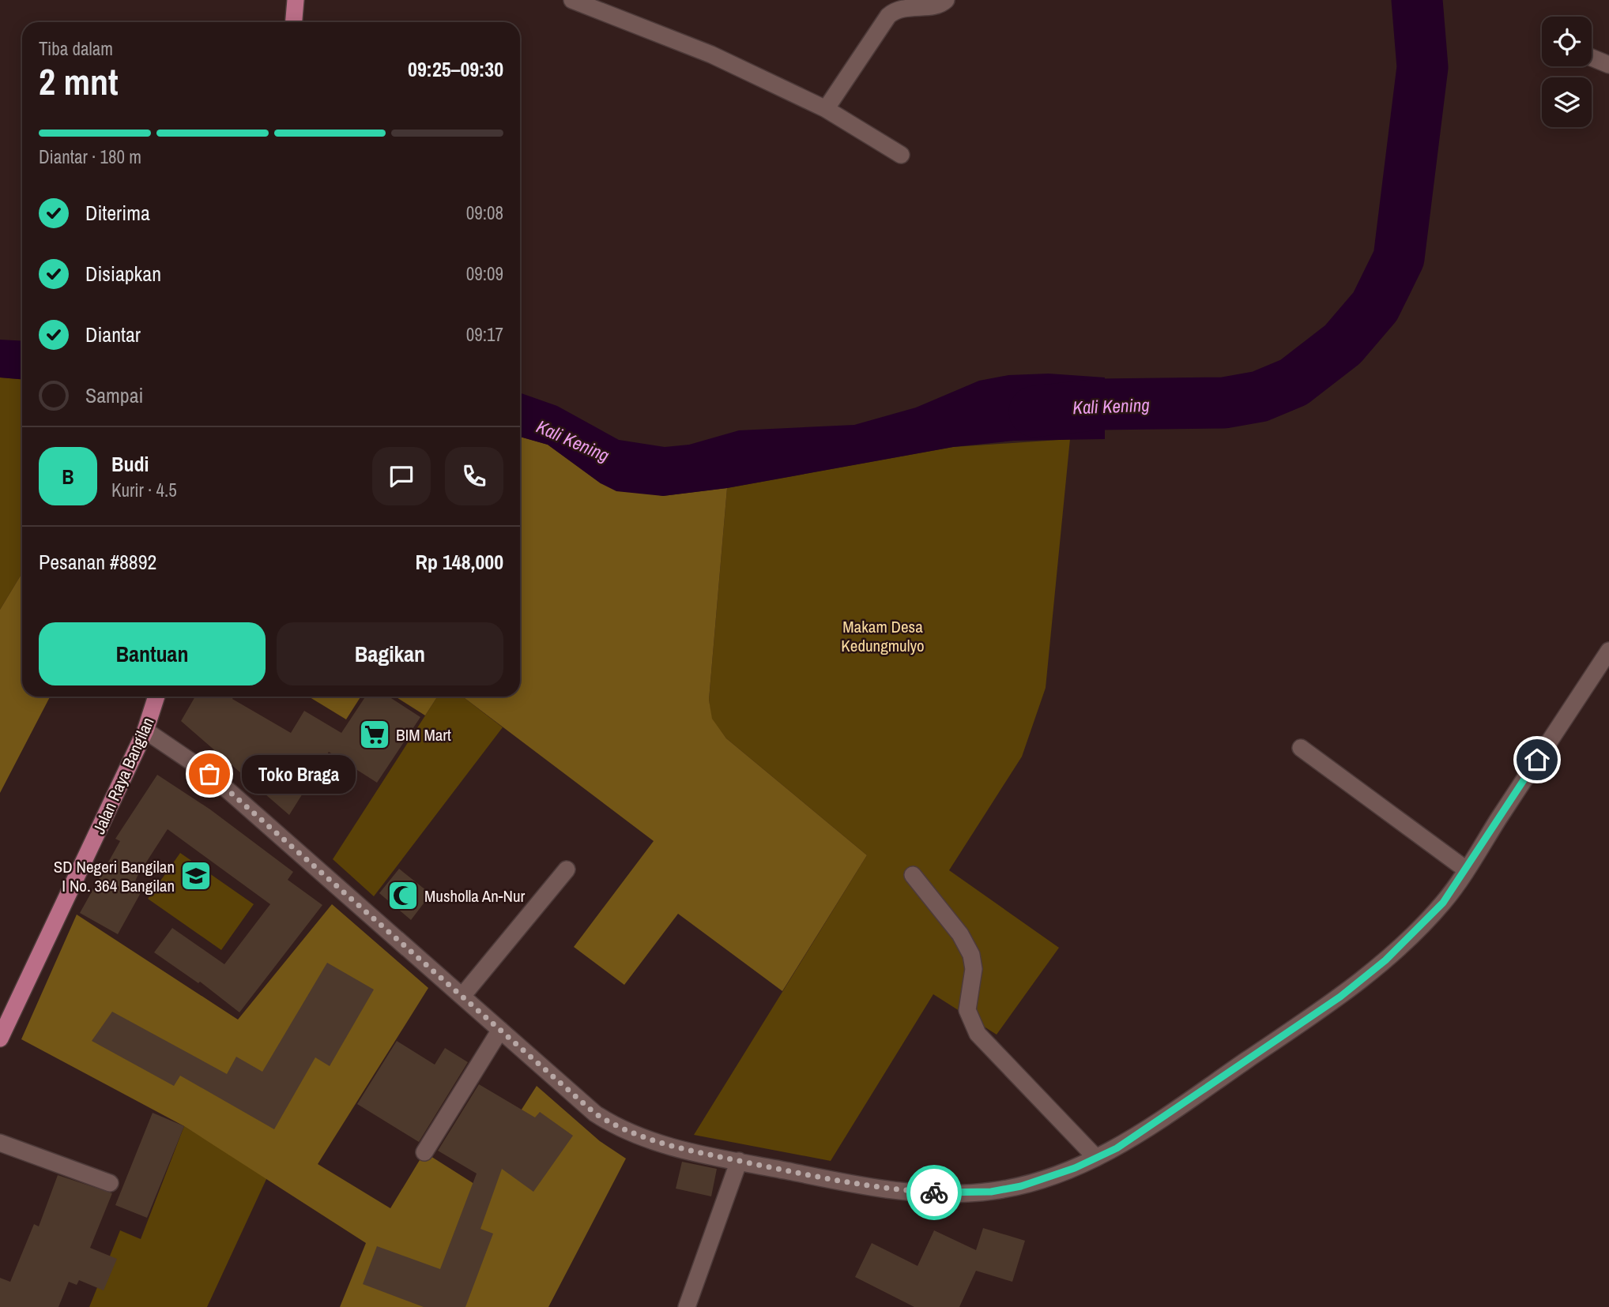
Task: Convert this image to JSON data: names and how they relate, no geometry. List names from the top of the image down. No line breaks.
{"streets":{"main road":["Jalan Raya Bangilan"]},"water":["Kali Kening"],"parks":["Makam Desa Kedungmulyo"],"places":{"supermarket":["BIM Mart"],"other":["Toko Braga"],"school or university":["SD Negeri Bangilan I No. 364 Bangilan"],"mosque":["Musholla An-Nur"]},"page":{"heading":["2 mnt","Tiba dalam","09:25–09:30"],"panel":["Budi","Kurir · 4.5","Pesanan #8892","Rp 148,000"],"bar":"Diantar · 180 m","list":[["Diterima","09:08"],["Disiapkan","09:09"],["Diantar","09:17"],"Sampai"],"round":"B","buttons":["Bantuan","Bagikan"],"bubble":"Toko Braga"}}
